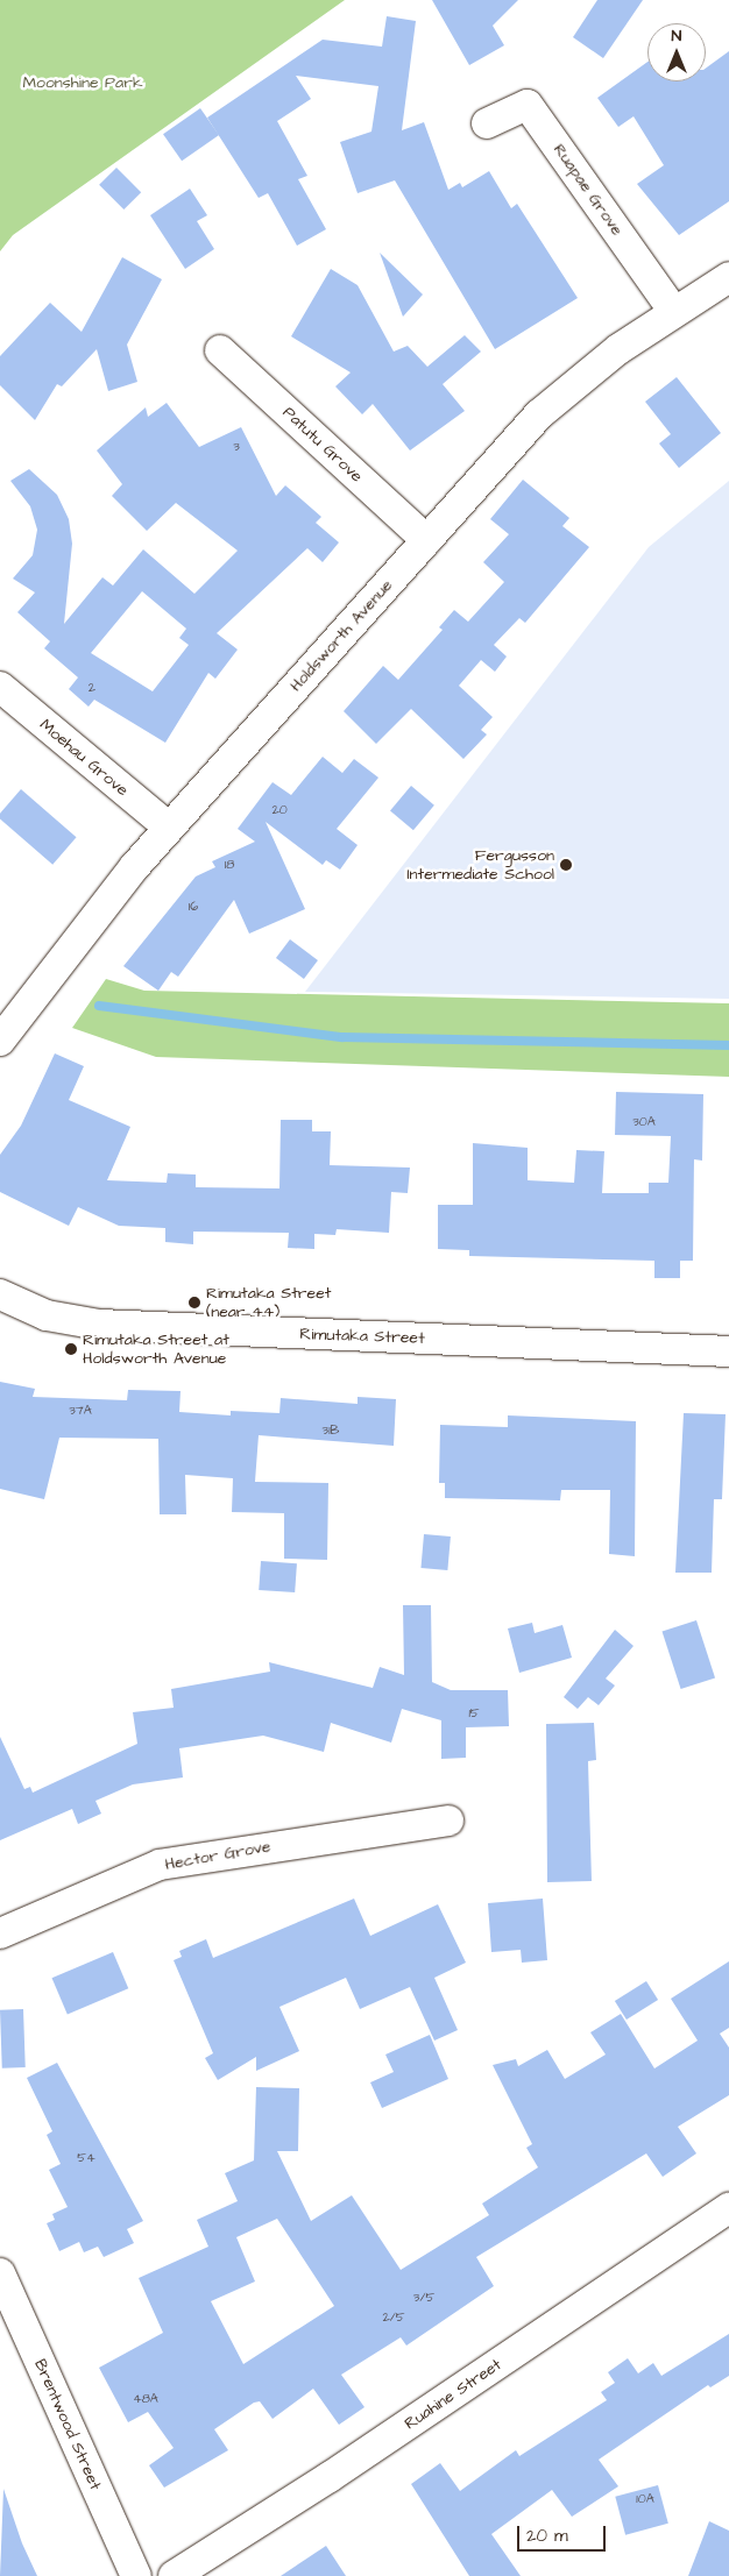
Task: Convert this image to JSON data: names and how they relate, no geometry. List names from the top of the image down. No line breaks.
{"streets":{"street":["Ruapae Grove","Patutu Grove","Holdsworth Avenue","Moehau Grove","Rimutaka Street","Hector Grove","Ruahine Street","Brentwood Street"]},"crossings":[["Ruapae Grove","Holdsworth Avenue"],["Patutu Grove","Holdsworth Avenue"],["Holdsworth Avenue","Moehau Grove"]],"parks":["Moonshine Park"],"places":["Fergusson Intermediate School","Rimutaka Street (near 44)","Rimutaka Street at Holdsworth Avenue"],"house_numbers":["3","2","20","18","16","30A","37A","31B","15","54","3/5","2/5","48A","10A"],"scale_bar":"20 m","north":"top"}
